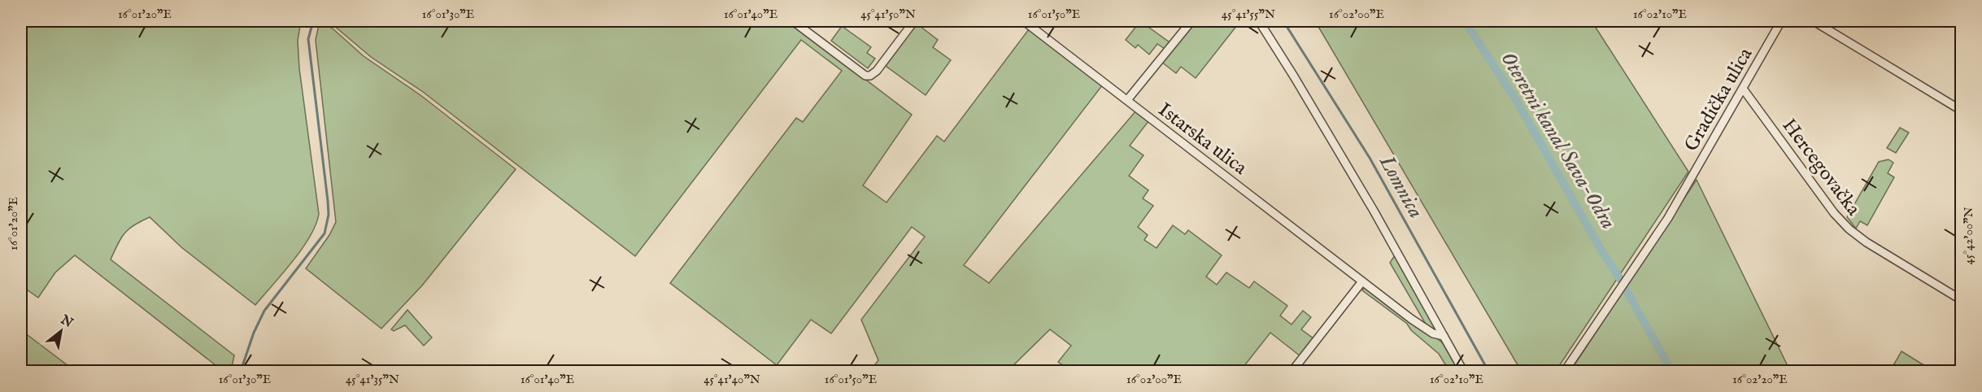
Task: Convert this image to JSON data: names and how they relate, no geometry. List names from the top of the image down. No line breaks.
{"streets":{"street":["Gradička ulica","Istarska ulica","Hercegovačka"]},"crossings":[["Gradička ulica","Hercegovačka"]],"water":["Oteretni kanal Sava-Odra","Lomnica"],"north":"top right","coordinates":["16°01'20\"E","16°01'30\"E","16°01'40\"E","45°41'50\"N","16°01'50\"E","45°41'55\"N","16°02'00\"E","16°02'10\"E","45°42'00\"N","45°41'35\"N","45°41'40\"N","16°02'20\"E"]}
